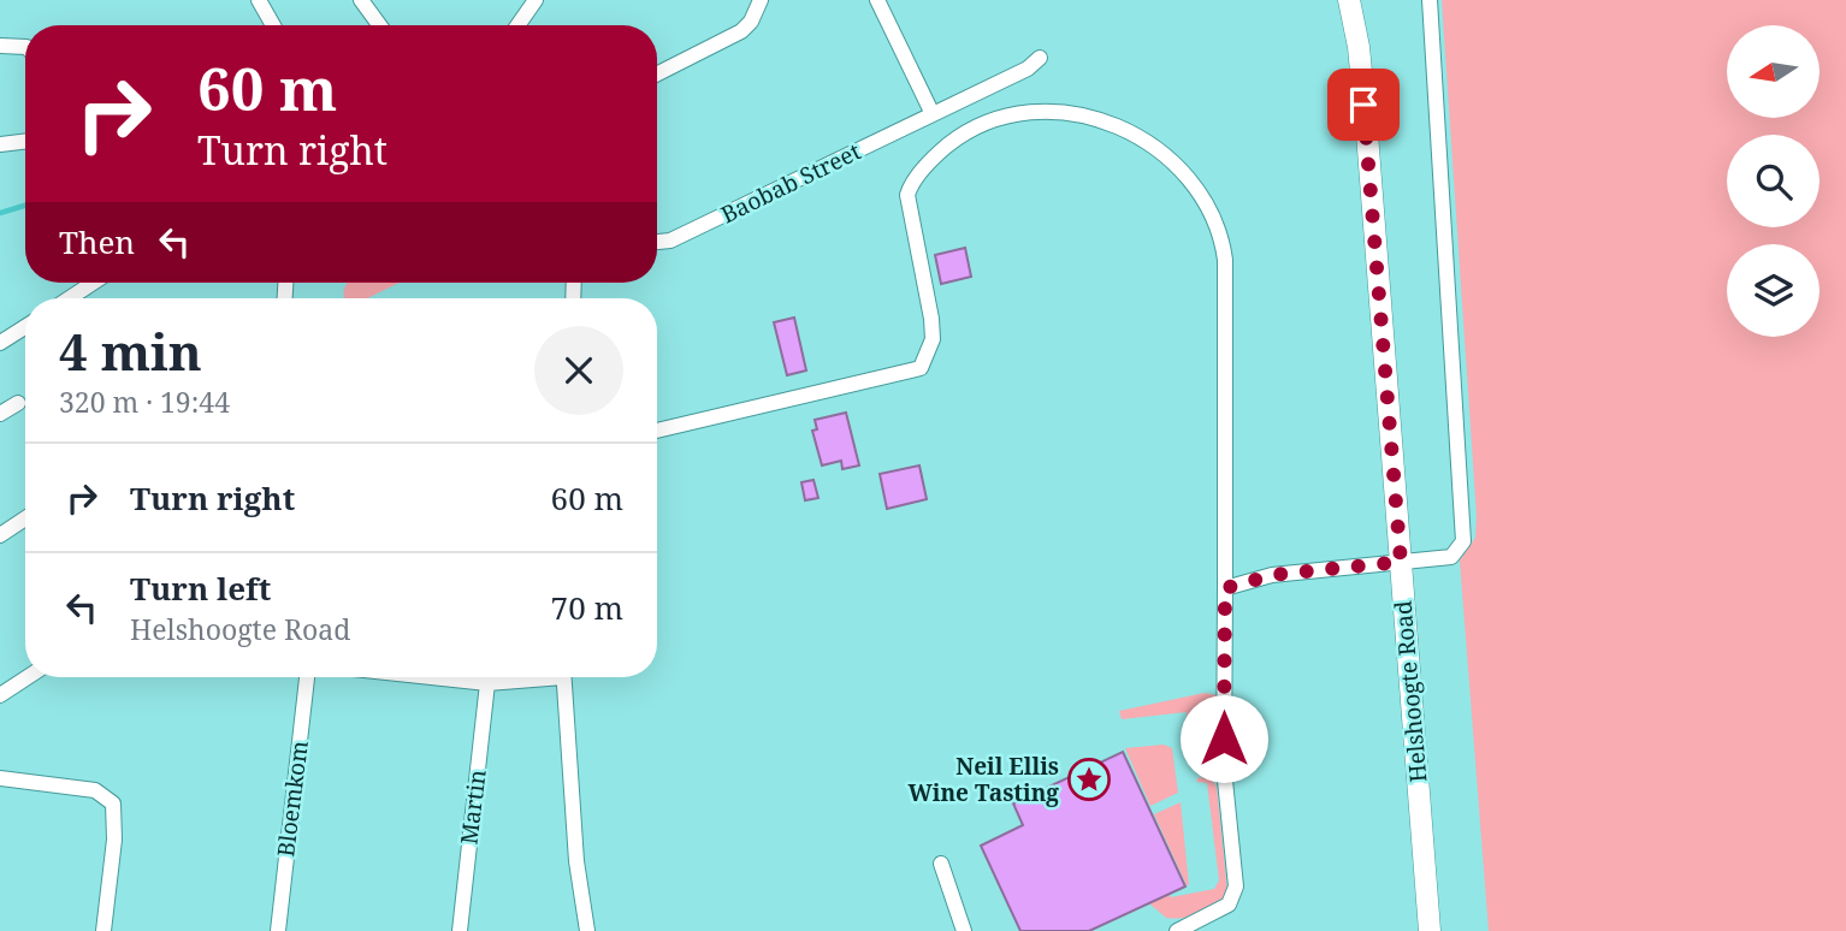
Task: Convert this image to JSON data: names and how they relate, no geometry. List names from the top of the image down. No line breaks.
{"streets":{"main road":["Helshoogte Road"],"street":["Baobab Street","Bloemkom","Martin"]},"places":{"place":["Neil Ellis Wine Tasting"]},"north":"left","page":{"turn":["60 m","Turn right"],"then":"Then","heading":["4 min","320 m · 19:44"],"list":[{"name":"Turn right","value":"60 m"},{"name":"Turn left","note":"Helshoogte Road","value":"70 m"}]}}
